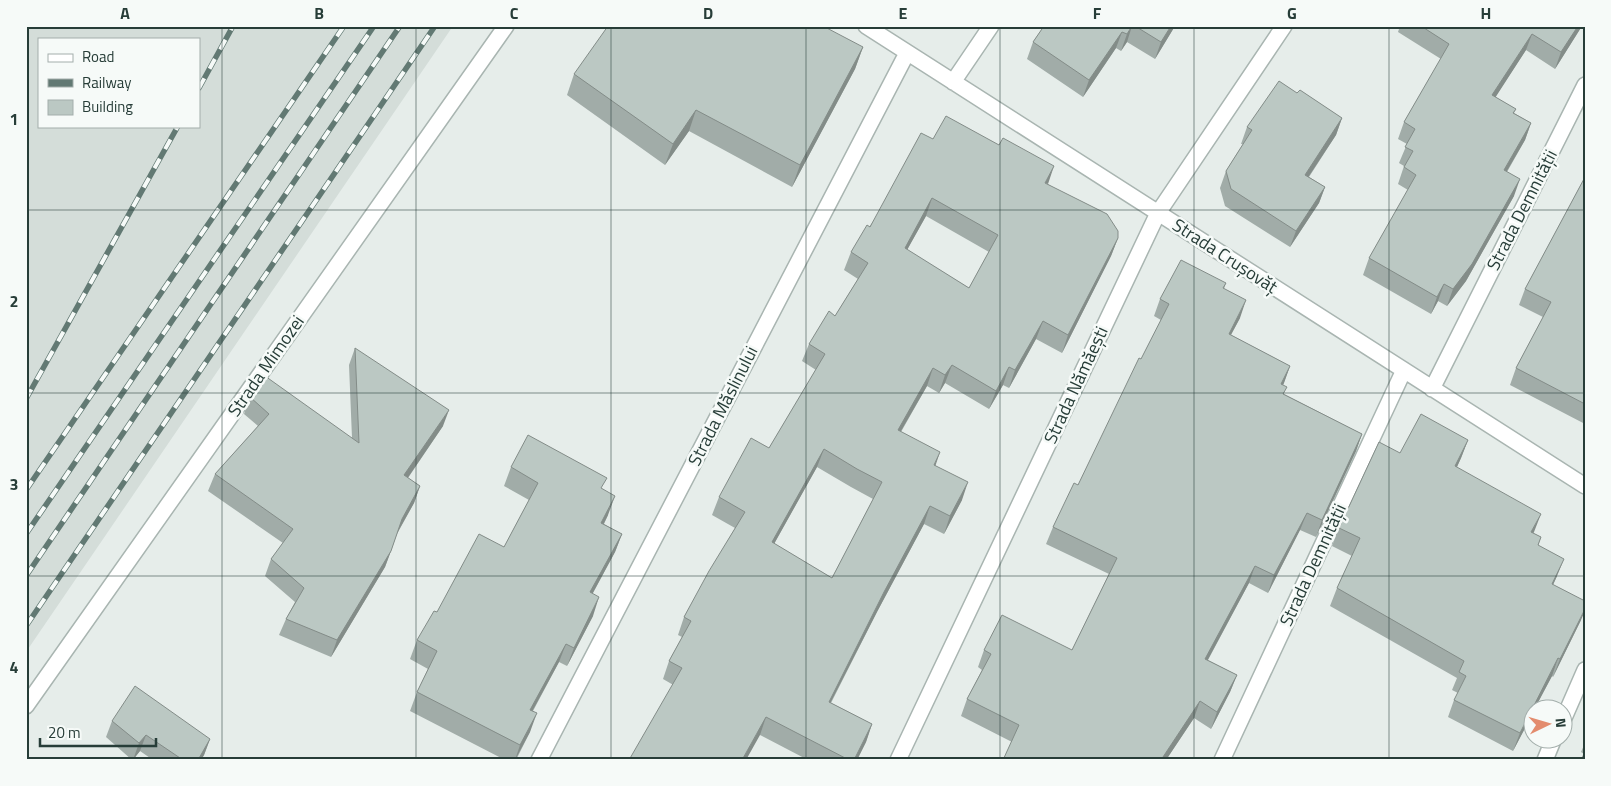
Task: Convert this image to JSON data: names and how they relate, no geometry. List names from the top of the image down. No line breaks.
{"streets":{"street":["Strada Demnității","Strada Crușovăț","Strada Mimozei","Strada Nămăești","Strada Măslinului"]},"crossings":[["Strada Demnității","Strada Crușovăț"],["Strada Crușovăț","Strada Nămăești"],["Strada Crușovăț","Strada Măslinului"]],"legend":["Road","Railway","Building"],"scale_bar":"20 m","north":"right","grid":{"columns":["A","B","C","D","E","F","G","H"],"rows":["1","2","3","4"]}}
